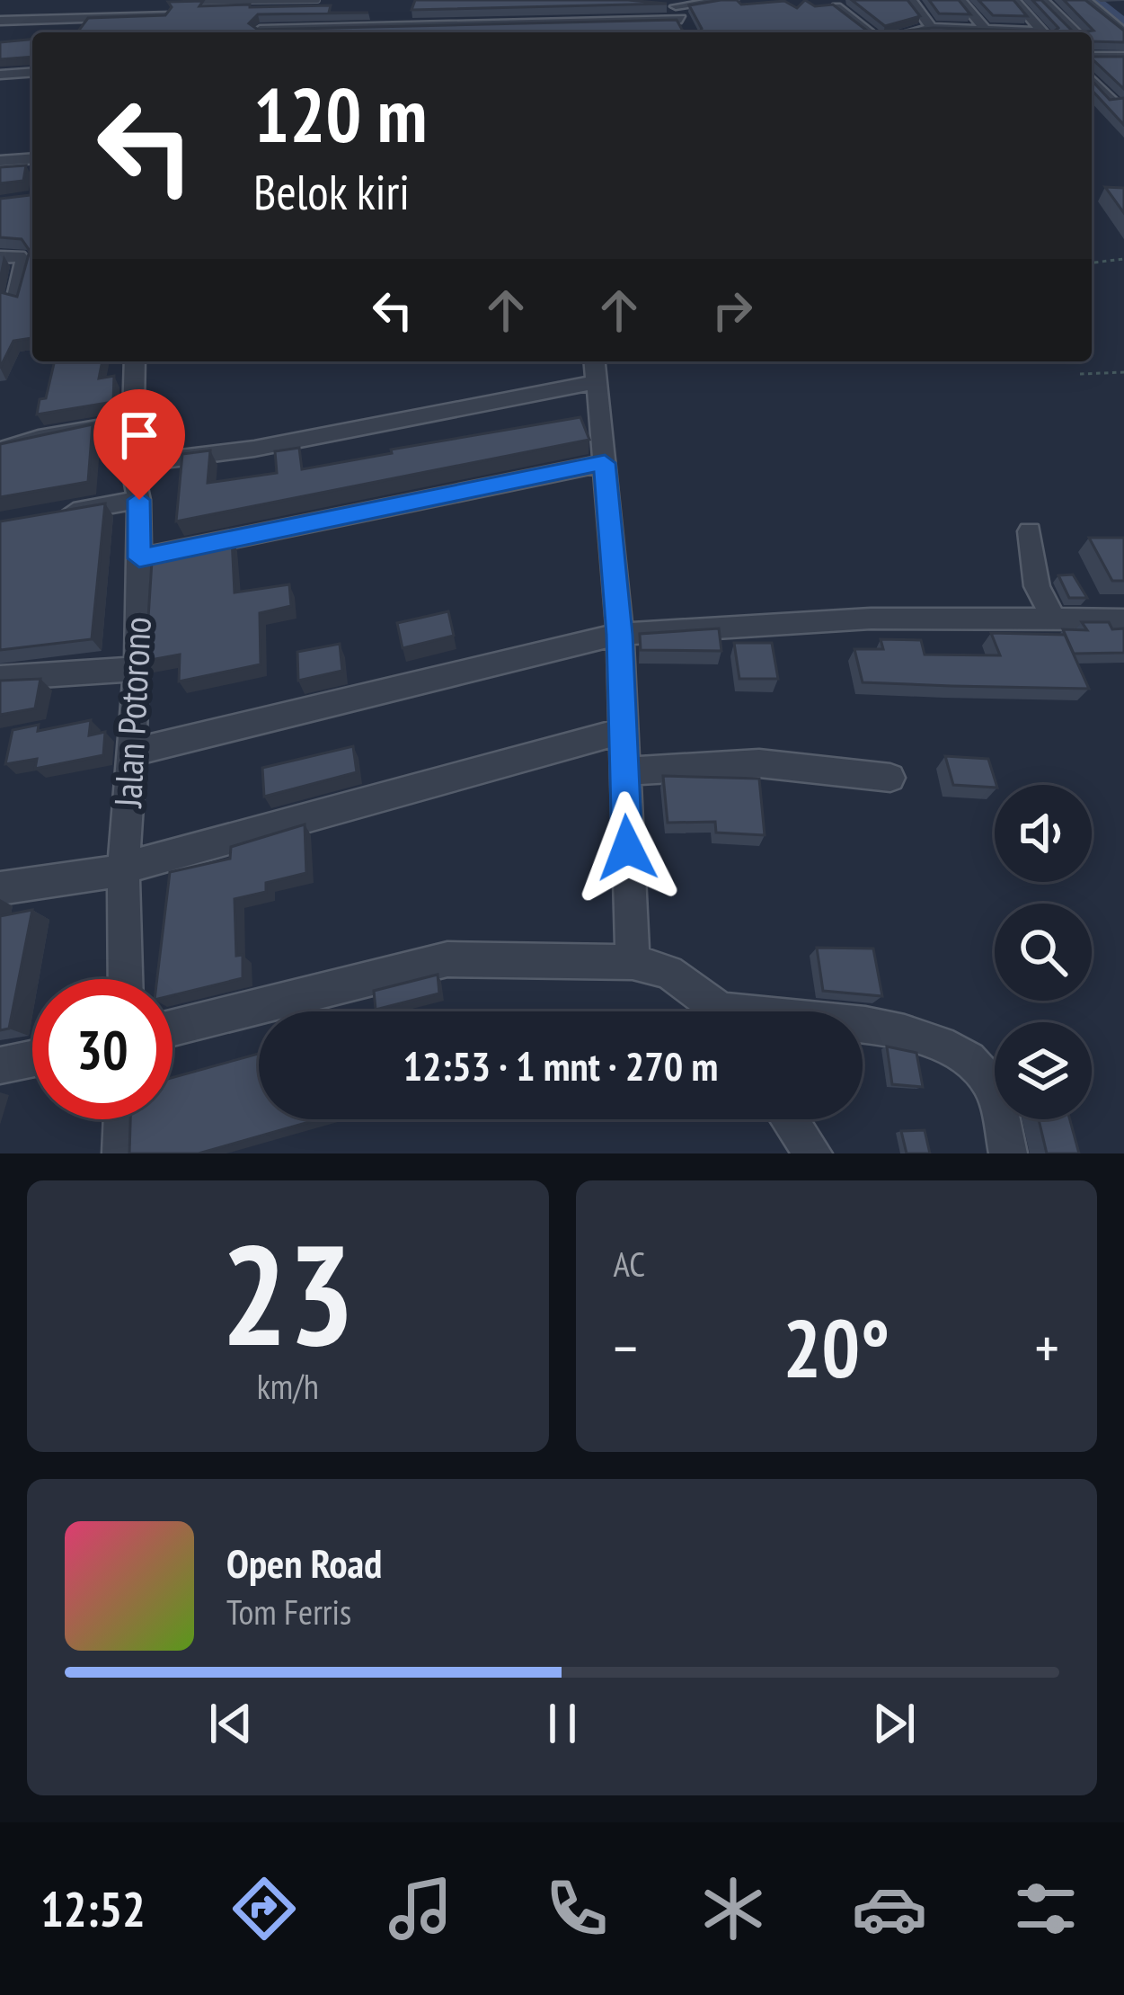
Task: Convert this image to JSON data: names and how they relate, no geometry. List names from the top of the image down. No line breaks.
{"streets":{"street":["Jalan Potorono"]},"page":{"turn":["120 m","Belok kiri"],"limit":"30","trip":"12:53 · 1 mnt · 270 m","tile":[["23","km/h"],"AC"],"heat":["−","20°","+"],"song":["Open Road","Tom Ferris"],"tabs":"12:52"}}
